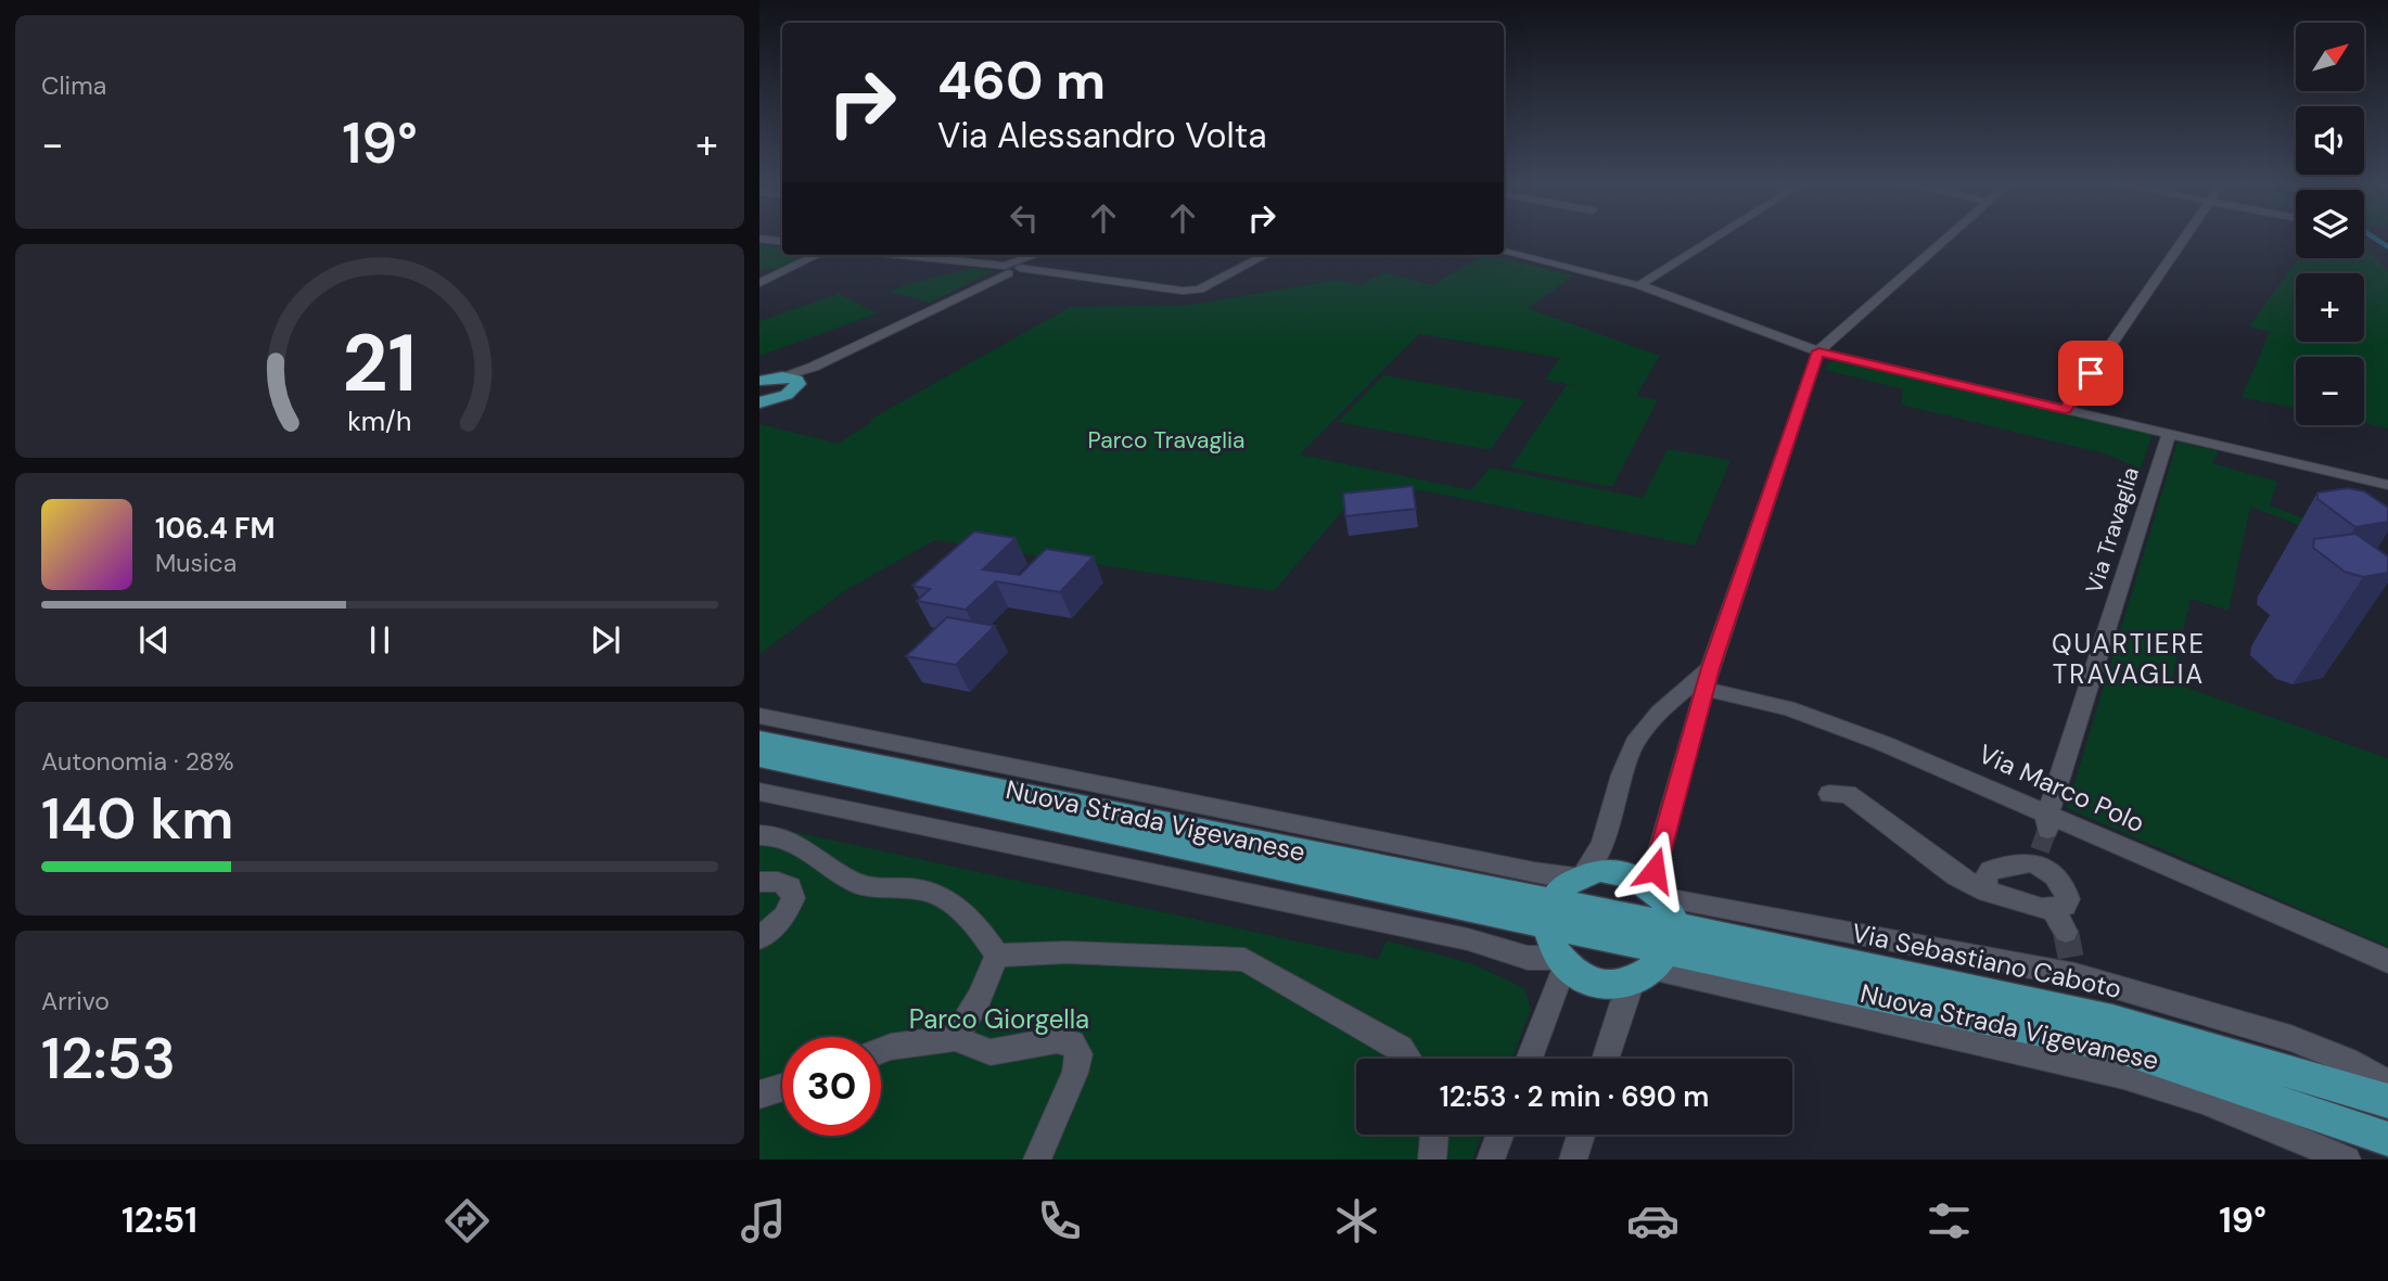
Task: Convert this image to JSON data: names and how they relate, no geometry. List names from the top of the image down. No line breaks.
{"streets":{"main road":["Nuova Strada Vigevanese"],"street":["Via Travaglia","Via Marco Polo","Via Sebastiano Caboto"]},"crossings":[["Via Travaglia","Via Marco Polo"],["Nuova Strada Vigevanese","Via Sebastiano Caboto"]],"districts":["QUARTIERE TRAVAGLIA"],"parks":["Parco Travaglia","Parco Giorgella"],"north":"top right","page":{"tile":["Clima",["Autonomia · 28%","140 km"],["Arrivo","12:53"]],"map_buttons":["+","−"],"turn":["460 m","Via Alessandro Volta"],"heat":["−","19°","+"],"song":["106.4 FM","Musica"],"limit":"30","trip":"12:53 · 2 min · 690 m","tabs":["12:51","19°"],"gauge":["21","km/h"]}}
